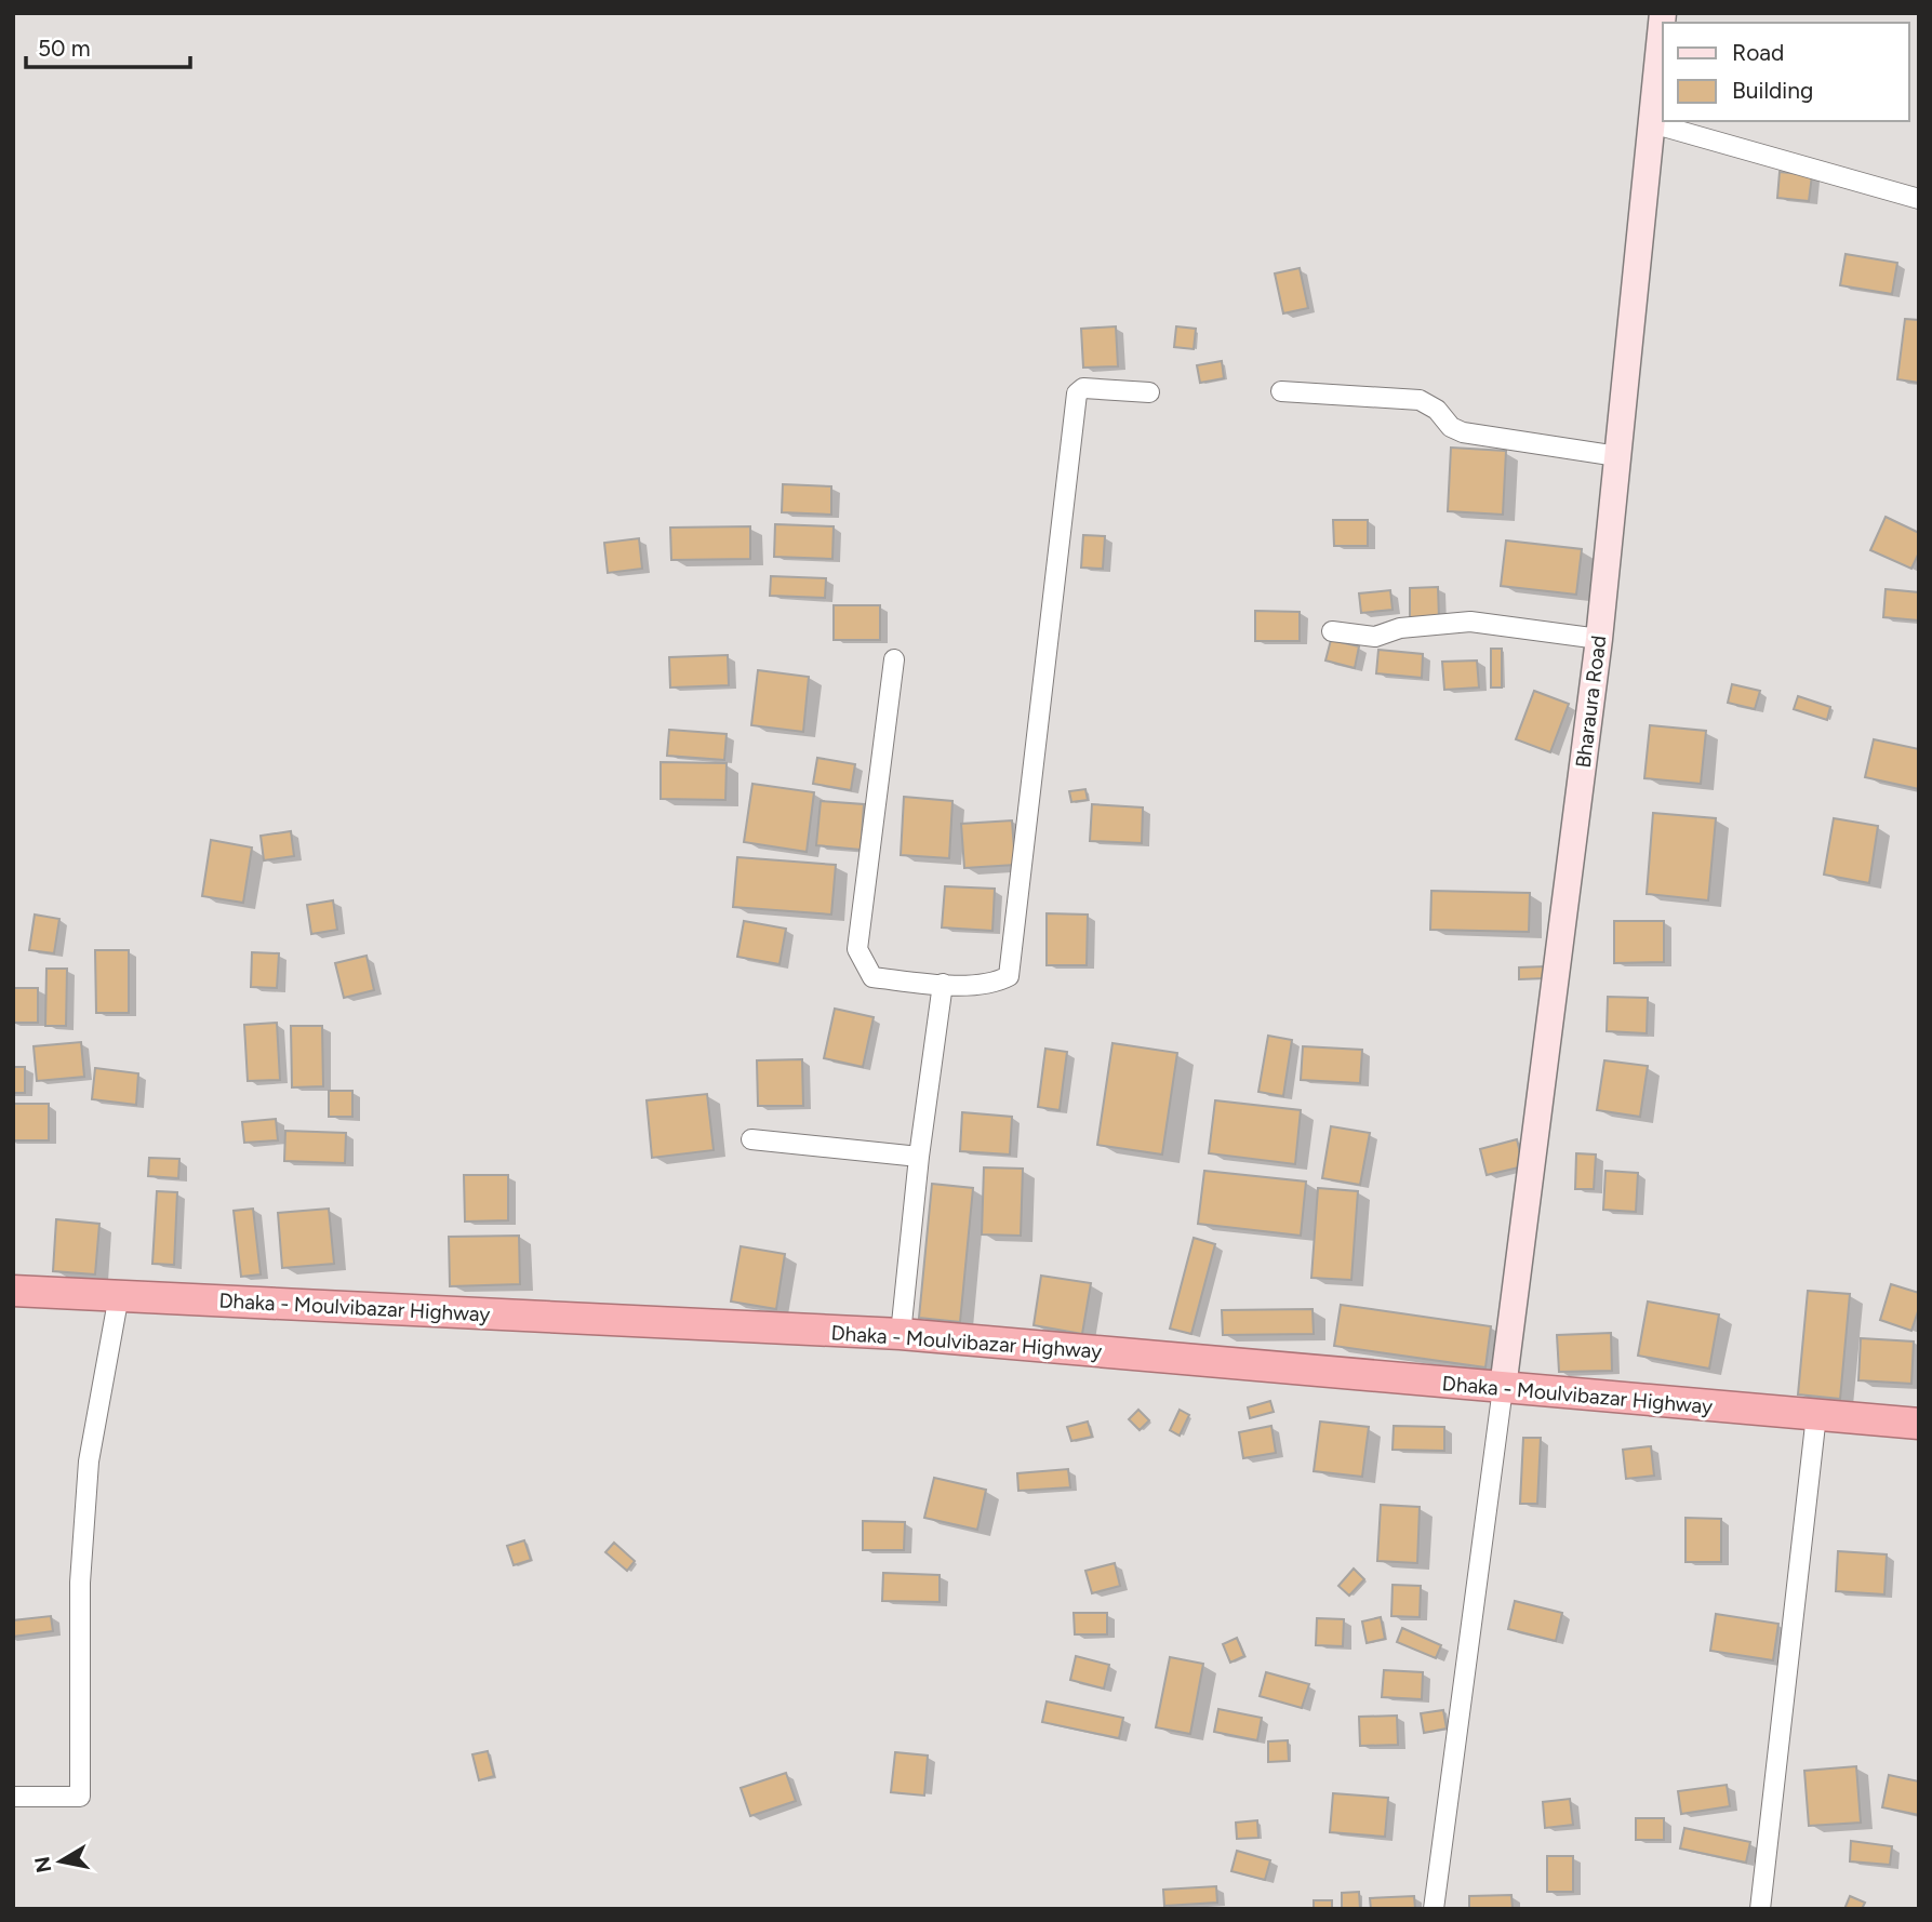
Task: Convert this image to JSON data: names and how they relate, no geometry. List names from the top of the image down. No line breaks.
{"streets":{"highway":["Dhaka - Moulvibazar Highway"],"main road":["Bharaura Road"]},"crossings":[["Bharaura Road","Dhaka - Moulvibazar Highway"]],"legend":["Road","Building"],"scale_bar":"50 m","north":"left"}
